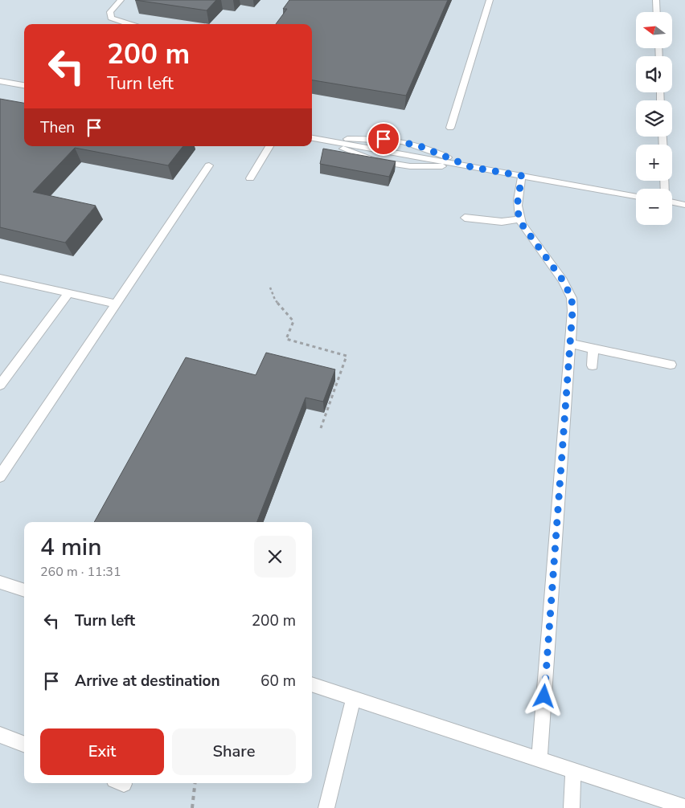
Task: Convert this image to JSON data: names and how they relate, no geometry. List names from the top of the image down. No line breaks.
{"north":"left","page":{"map_buttons":["+","−"],"turn":["200 m","Turn left"],"then":"Then","heading":["4 min","260 m · 11:31"],"list":[{"name":"Turn left","value":"200 m"},{"name":"Arrive at destination","value":"60 m"}],"buttons":["Exit","Share"]}}
